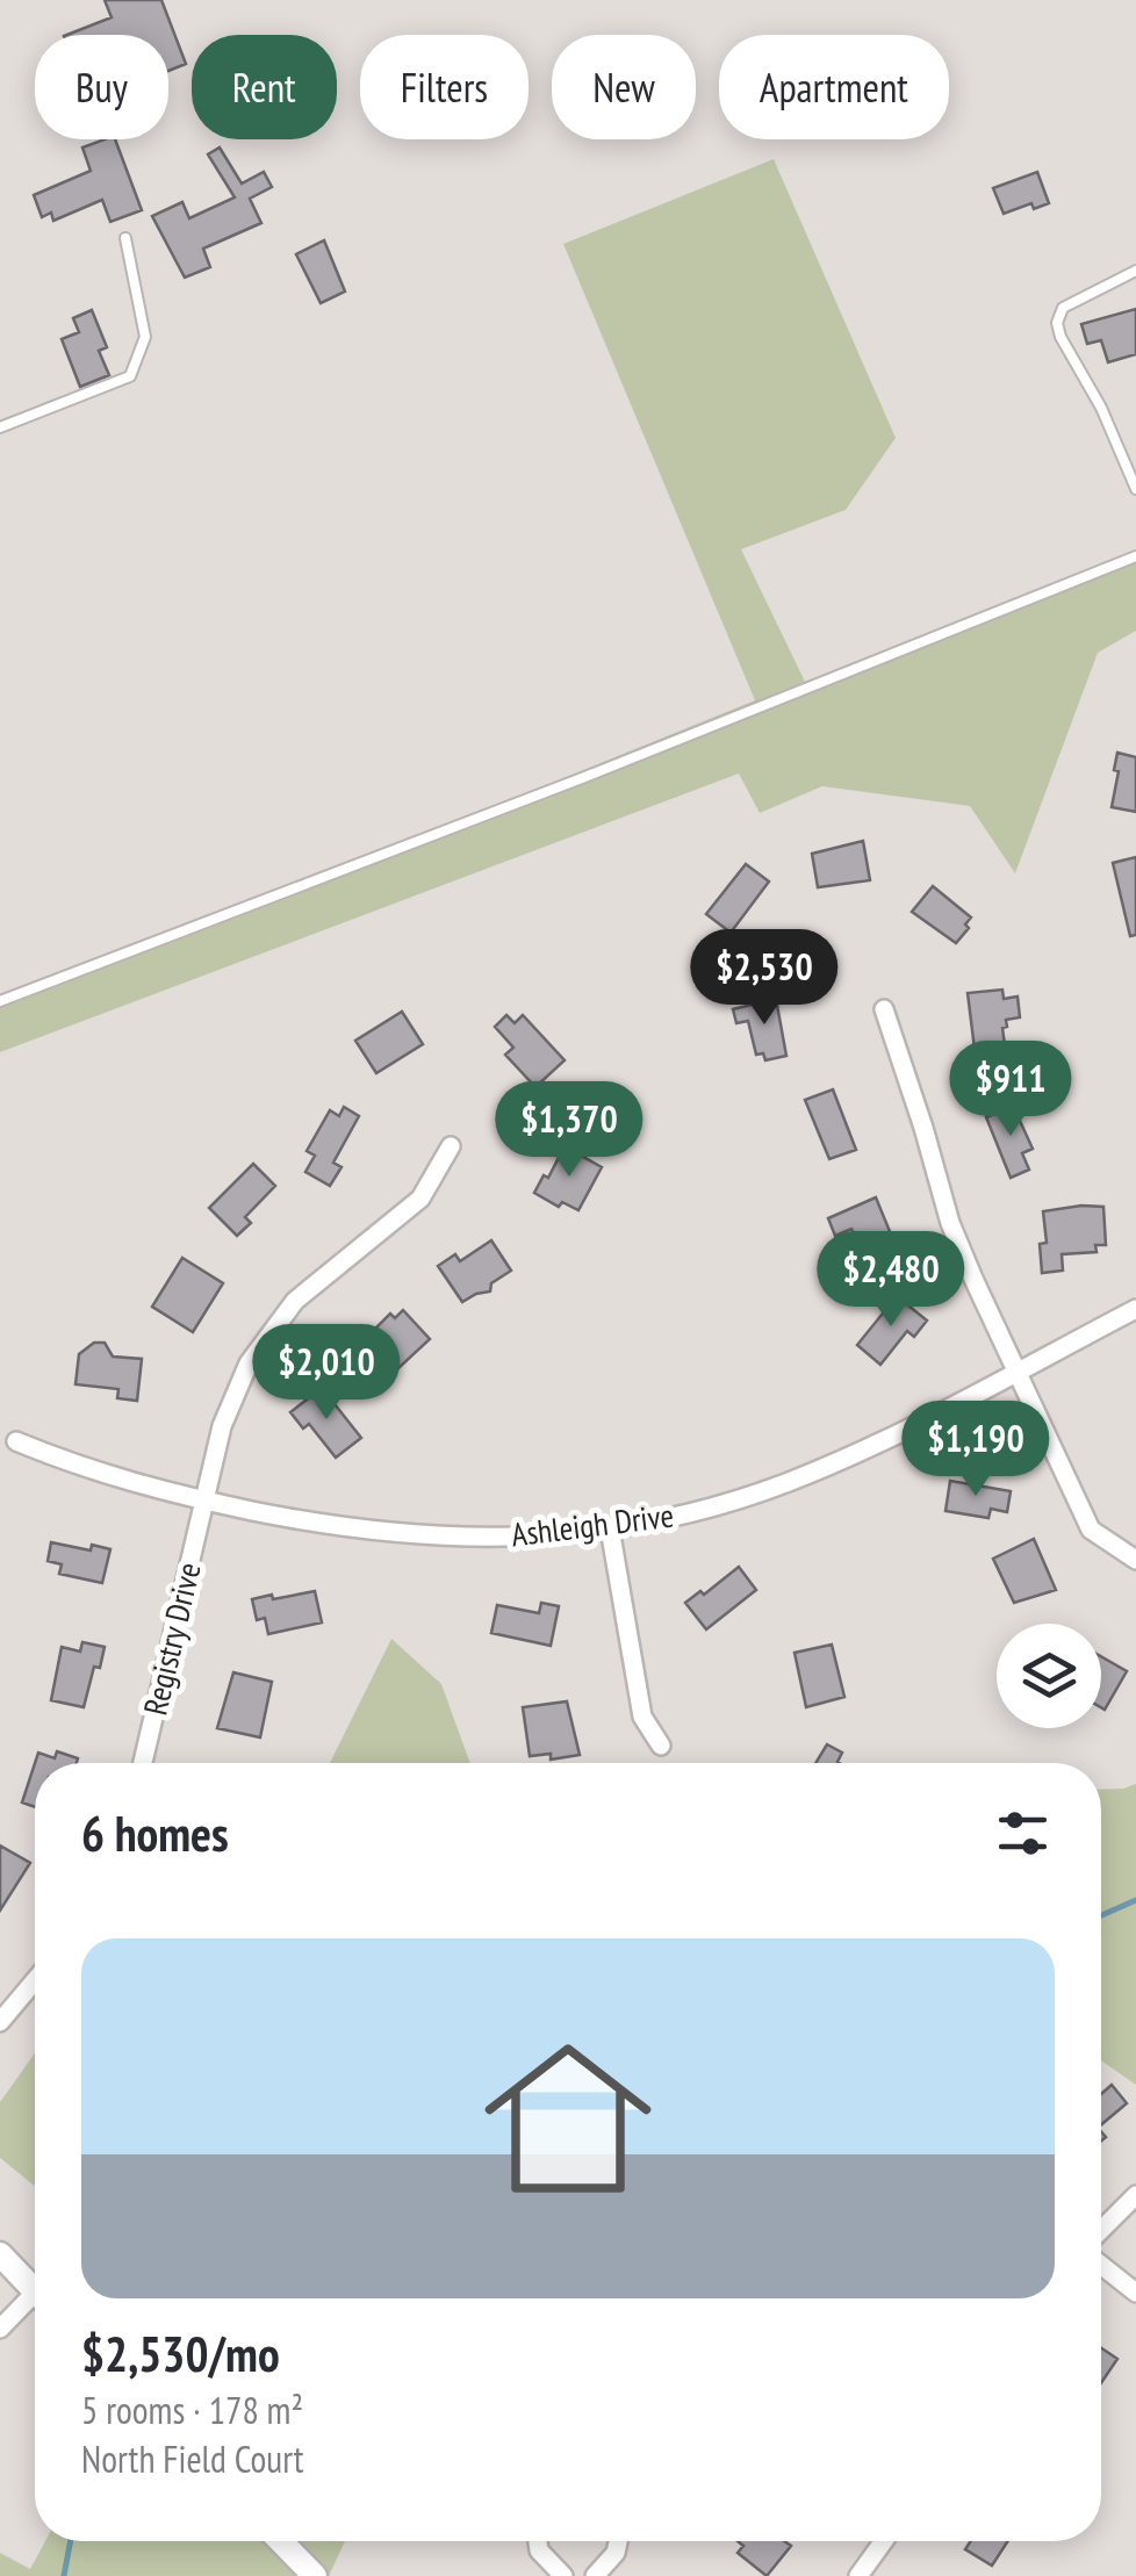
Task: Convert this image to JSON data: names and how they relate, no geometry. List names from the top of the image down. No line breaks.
{"streets":{"street":["Ashleigh Drive","Registry Drive"]},"crossings":[["Ashleigh Drive","Registry Drive"]],"page":{"chip":["Buy","Rent","Filters","New","Apartment"],"price":["$2,530","$911","$1,370","$2,480","$2,010","$1,190"],"heading":"6 homes","list":[{"name":"$2,530/mo","note":"5 rooms · 178 m² · North Field Court"}]}}
